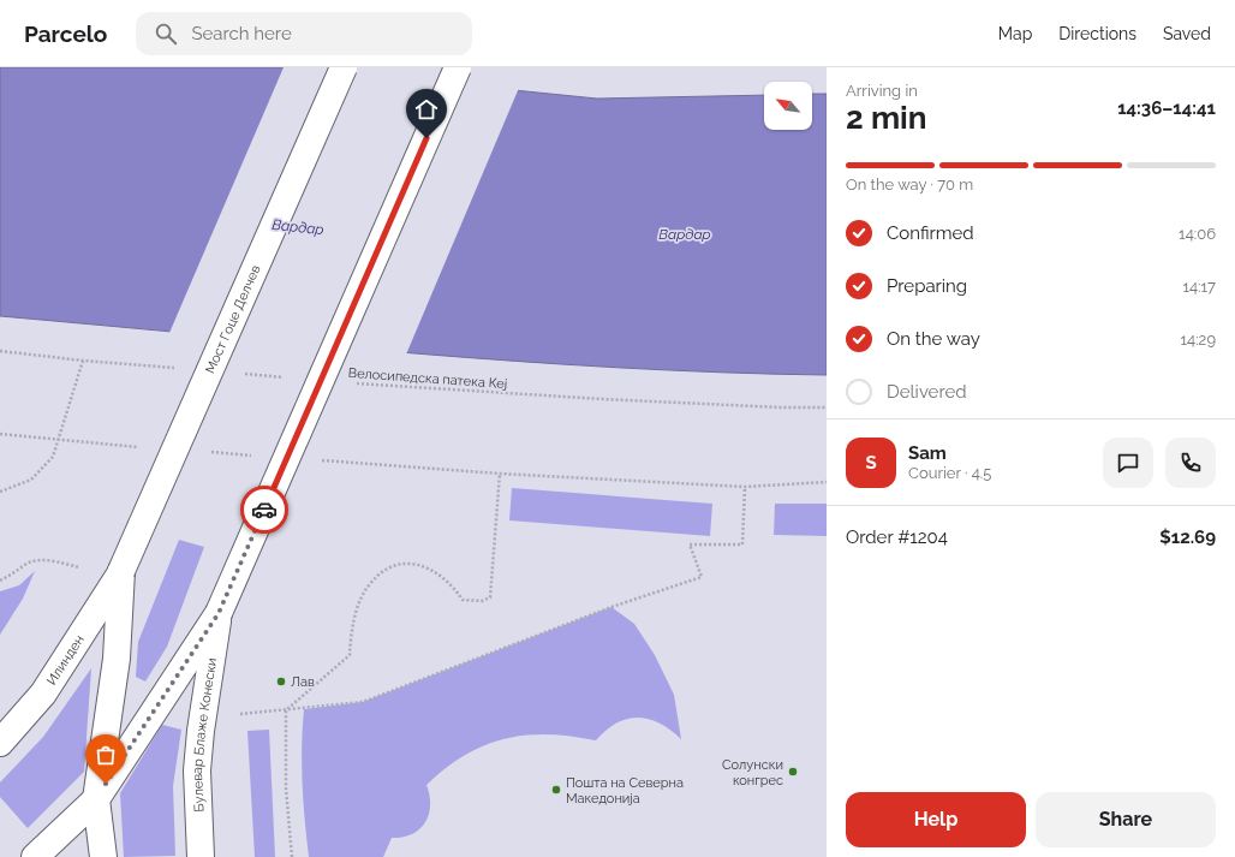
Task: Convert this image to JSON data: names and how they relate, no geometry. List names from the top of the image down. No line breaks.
{"streets":{"street":["Мост Гоце Делчев","Илинден","Булевар Блаже Конески"],"path":["Велосипедска патека Кеј"]},"crossings":[["Мост Гоце Делчев","Илинден"]],"water":["Вардар"],"places":["Лав","Солунски конгрес","Пошта на Северна Македонија"],"north":"top left","page":{"header":"Parcelo","search":"Search here","nav":["Map","Directions","Saved"],"heading":["2 min","Arriving in","14:36–14:41"],"panel":["Sam","Courier · 4.5","Order #1204","$12.69"],"bar":"On the way · 70 m","list":[["Confirmed","14:06"],["Preparing","14:17"],["On the way","14:29"],"Delivered"],"round":"S","buttons":["Help","Share"]}}
